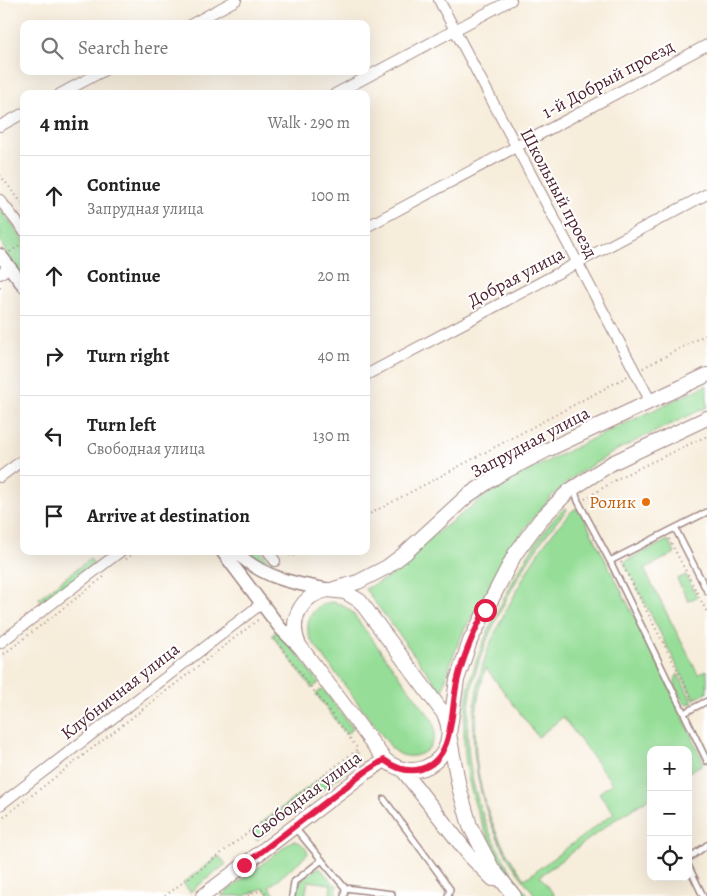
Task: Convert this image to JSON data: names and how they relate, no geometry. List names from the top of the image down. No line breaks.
{"streets":{"main road":["Запрудная улица","Свободная улица"],"street":["1-й Добрый проезд","Школьный проезд","Добрая улица","Клубничная улица"]},"crossings":[["1-й Добрый проезд","Школьный проезд"],["Школьный проезд","Добрая улица"],["Школьный проезд","Запрудная улица"]],"places":["Ролик"],"page":{"search":"Search here","heading":["4 min","Walk · 290 m"],"list":[["Continue","Запрудная улица","100 m"],["Continue","20 m"],["Turn right","40 m"],["Turn left","Свободная улица","130 m"],"Arrive at destination"],"map_buttons":["+","−"]}}
